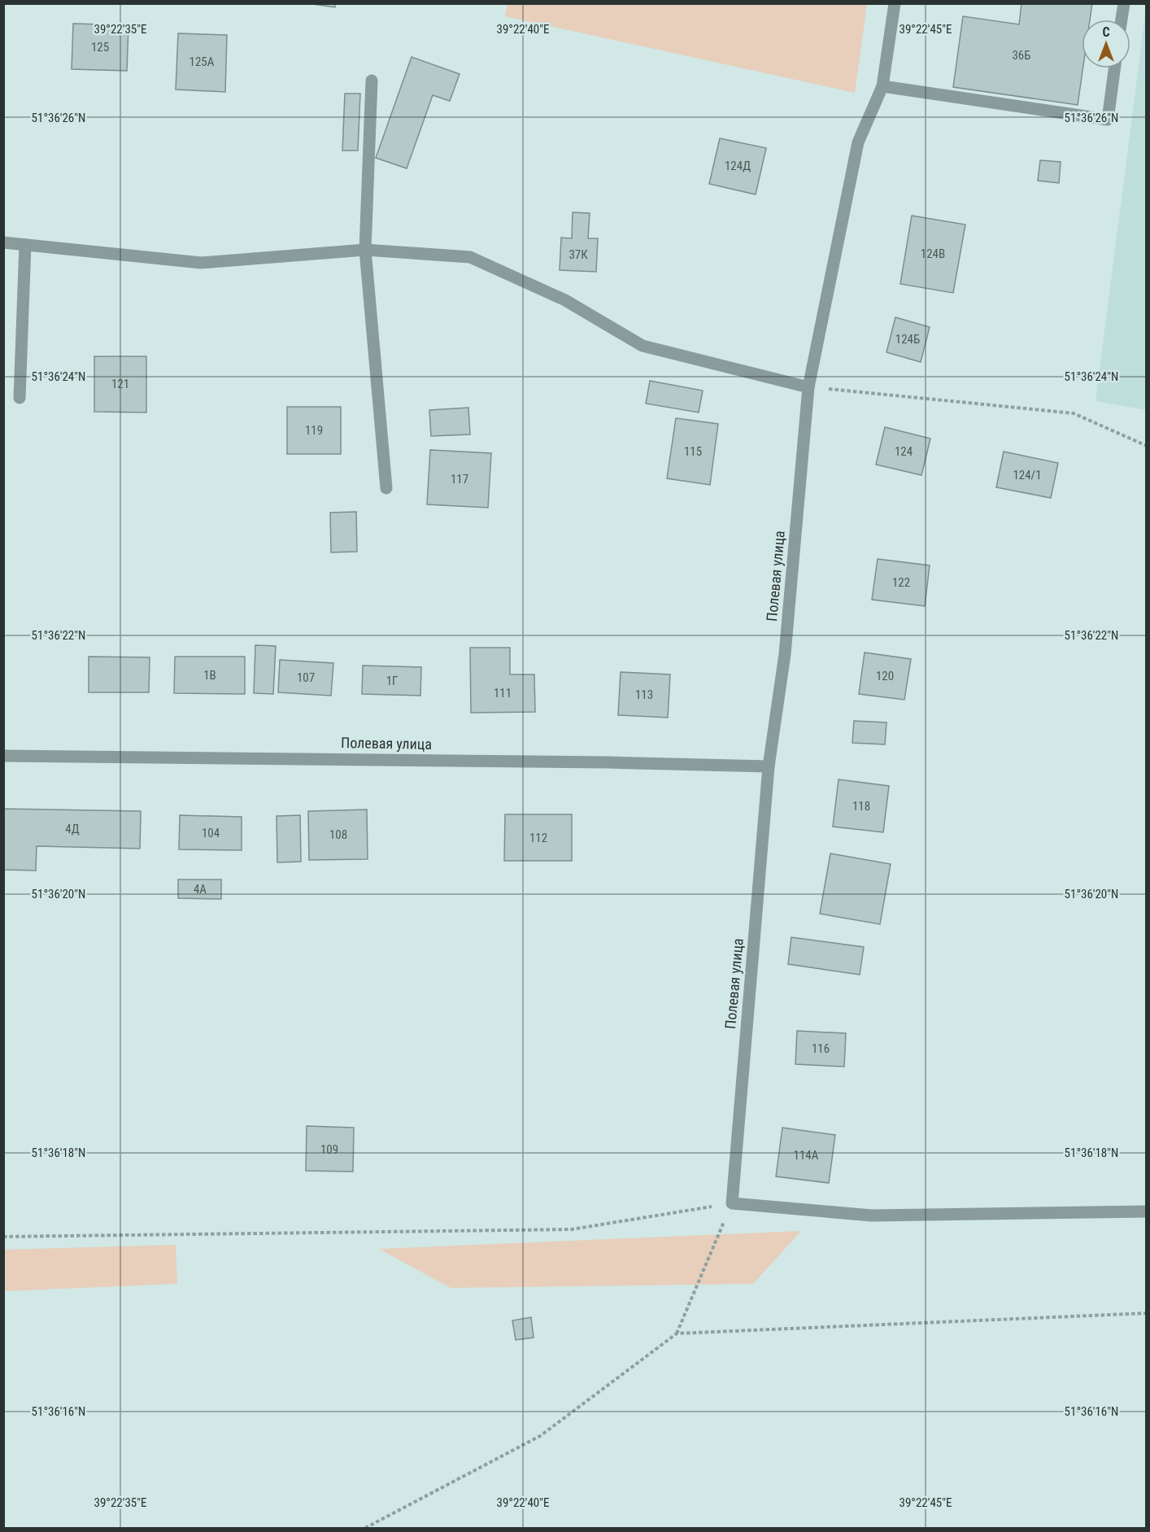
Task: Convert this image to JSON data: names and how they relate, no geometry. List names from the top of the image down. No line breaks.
{"streets":{"street":["Полевая улица"]},"house_numbers":["125","36Б","125А","124Д","124В","37К","124Б","121","119","115","124","124/1","117","122","1В","120","107","1Г","111","113","118","4Д","104","108","112","4А","116","109","114А"],"north":"top","coordinates":["39°22'35\"E","39°22'40\"E","39°22'45\"E","51°36'26\"N","51°36'24\"N","51°36'22\"N","51°36'20\"N","51°36'18\"N","51°36'16\"N"]}
